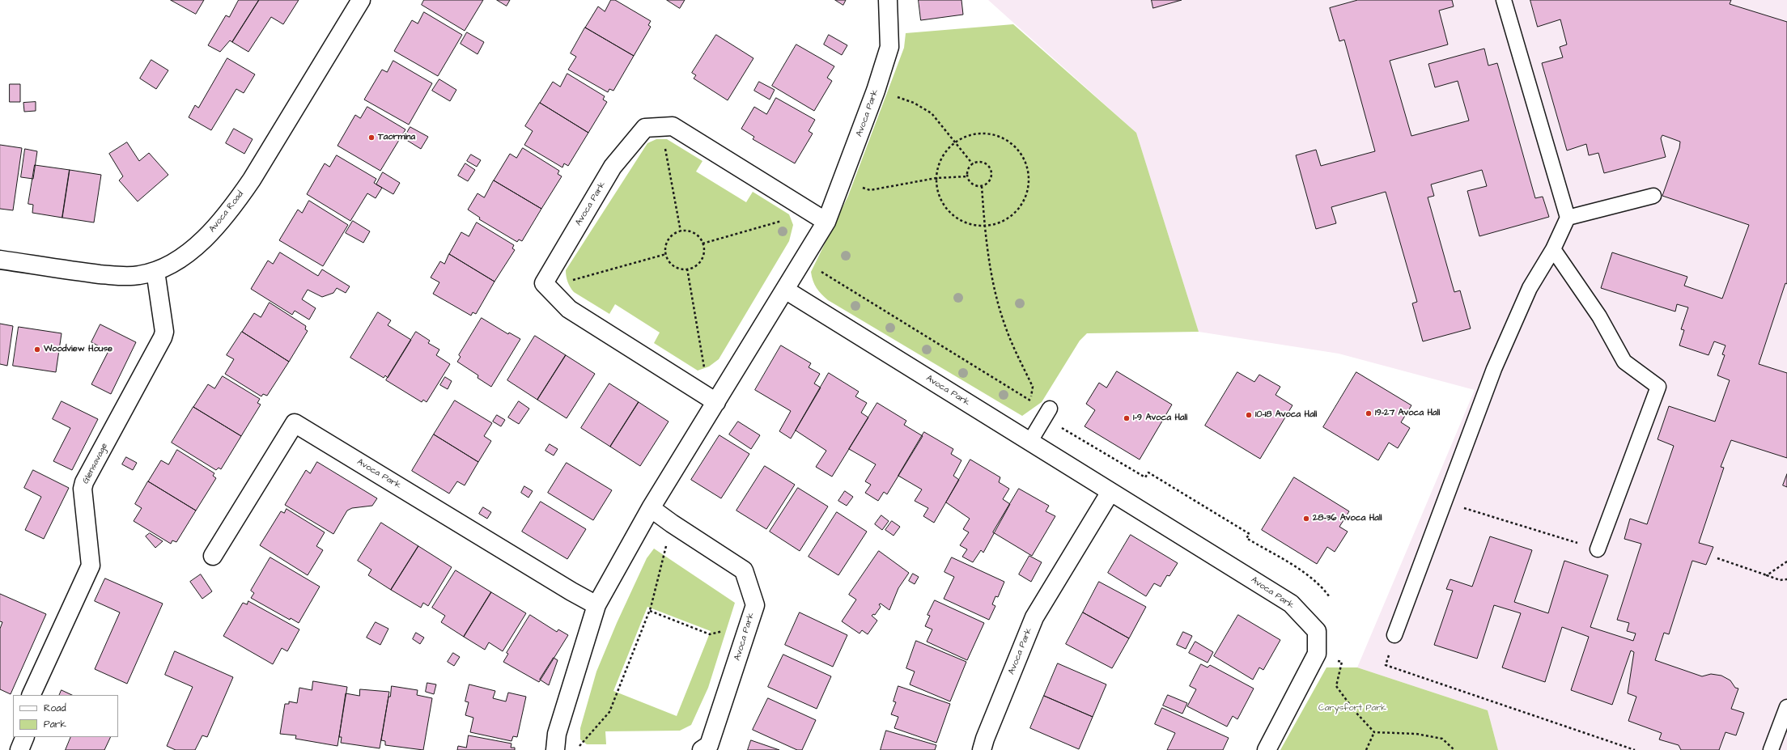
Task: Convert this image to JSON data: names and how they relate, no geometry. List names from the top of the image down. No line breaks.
{"streets":{"street":["Avoca Park","Avoca Road","Glensavage"]},"crossings":[["Avoca Road","Glensavage"]],"parks":["Carysfort Park"],"places":["Taormina","Woodview House","19-27 Avoca Hall","10-18 Avoca Hall","1-9 Avoca Hall","28-36 Avoca Hall"],"legend":["Road","Park"]}
